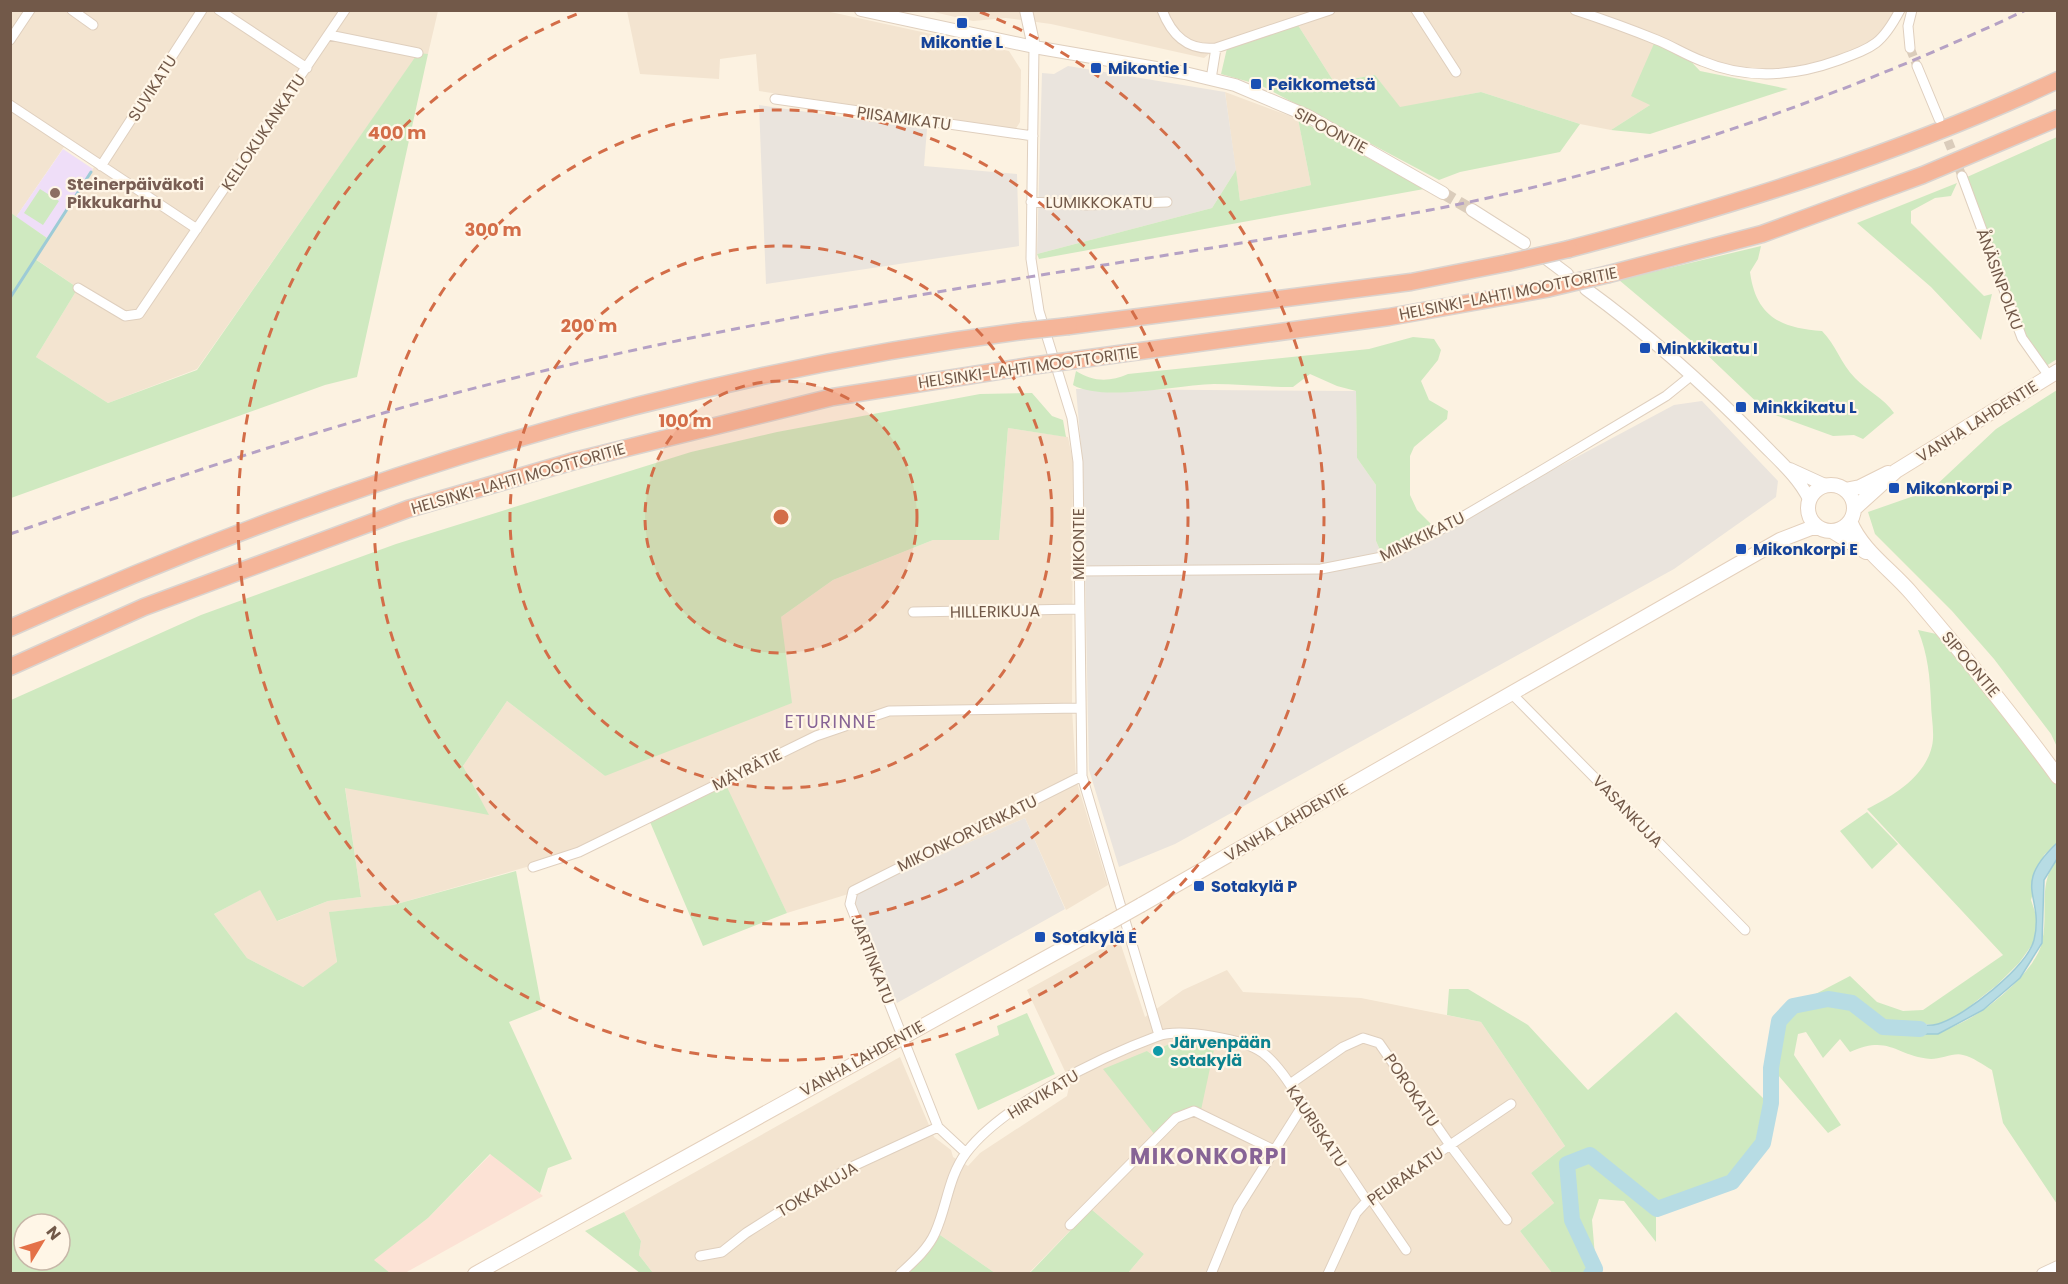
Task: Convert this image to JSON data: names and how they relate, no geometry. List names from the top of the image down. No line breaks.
{"streets":{"highway":["HELSINKI-LAHTI MOOTTORITIE"],"main road":["SIPOONTIE","VANHA LAHDENTIE"],"street":["SUVIKATU","PIISAMIKATU","KELLOKUKANKATU","LUMIKKOKATU","ÅNÄSINPOLKU","MINKKIKATU","MIKONTIE","HILLERIKUJA","MÄYRÄTIE","VASANKUJA","MIKONKORVENKATU","JARTINKATU","POROKATU","HIRVIKATU","KAURISKATU","PEURAKATU","TOKKAKUJA"]},"crossings":[["PIISAMIKATU","MIKONTIE"],["SIPOONTIE","VANHA LAHDENTIE"],["SIPOONTIE","MIKONTIE"],["LUMIKKOKATU","MIKONTIE"],["ÅNÄSINPOLKU","VANHA LAHDENTIE"],["VANHA LAHDENTIE","VASANKUJA"],["VANHA LAHDENTIE","JARTINKATU"],["MINKKIKATU","MIKONTIE"],["MIKONTIE","HILLERIKUJA"],["MIKONTIE","MÄYRÄTIE"],["MIKONTIE","MIKONKORVENKATU"],["MIKONTIE","HIRVIKATU"],["MIKONTIE","KAURISKATU"],["MIKONKORVENKATU","JARTINKATU"],["JARTINKATU","HIRVIKATU"],["JARTINKATU","TOKKAKUJA"],["POROKATU","KAURISKATU"],["POROKATU","PEURAKATU"],["HIRVIKATU","KAURISKATU"],["KAURISKATU","PEURAKATU"]],"districts":["ETURINNE","MIKONKORPI"],"places":{"transit":["Mikontie L","Mikontie I","Peikkometsä","Minkkikatu I","Minkkikatu L","Mikonkorpi P","Mikonkorpi E","Sotakylä P","Sotakylä E"],"other":["Steinerpäiväkoti Pikkukarhu","Järvenpään sotakylä"]},"north":"top right","rings":["400 m","300 m","200 m","100 m"]}
